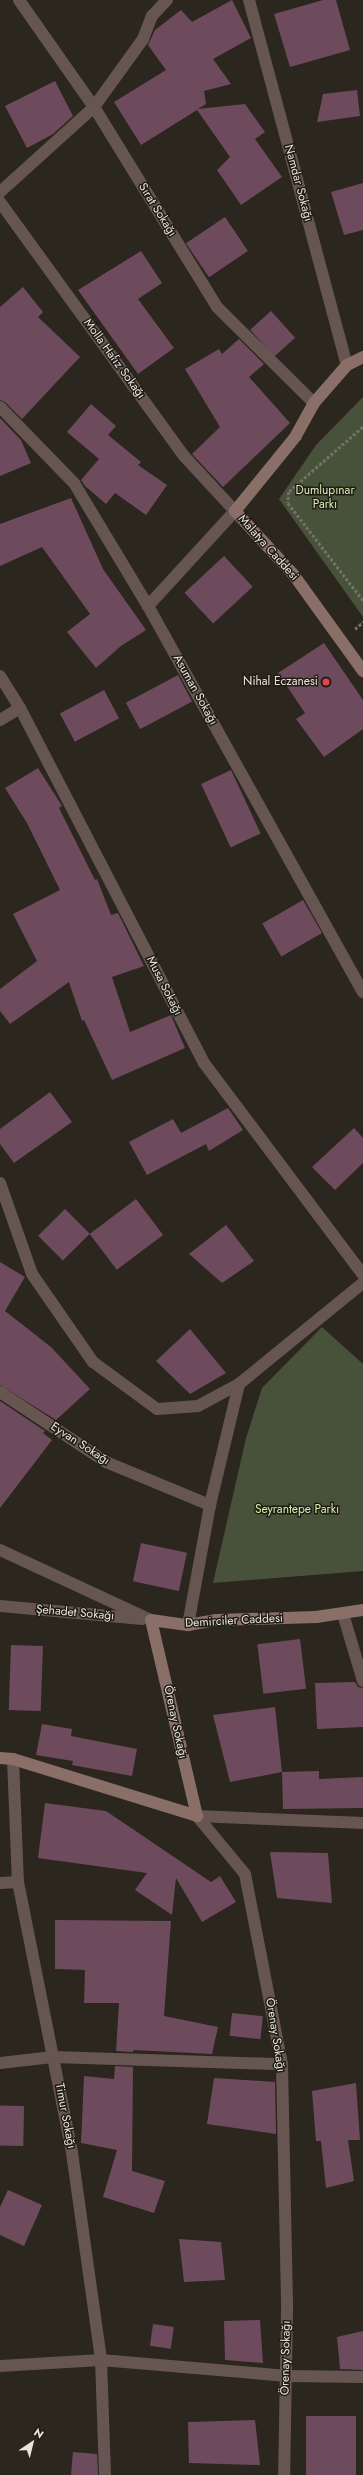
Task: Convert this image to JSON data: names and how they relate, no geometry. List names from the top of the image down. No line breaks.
{"streets":{"street":["Namdar Sokağı","Sırat Sokağı","Molla Hafız Sokağı","Malatya Caddesi","Asuman Sokağı","Musa Sokağı","Eyvan Sokağı","Şehadet Sokağı","Demirciler Caddesi","Örenay Sokağı","Timur Sokağı"]},"crossings":[["Namdar Sokağı","Malatya Caddesi"],["Sırat Sokağı","Malatya Caddesi"],["Molla Hafız Sokağı","Malatya Caddesi"],["Şehadet Sokağı","Demirciler Caddesi"],["Şehadet Sokağı","Örenay Sokağı"],["Demirciler Caddesi","Örenay Sokağı"]],"parks":["Dumlupınar Parkı","Seyrantepe Parkı"],"places":["Nihal Eczanesi"],"north":"top right"}
